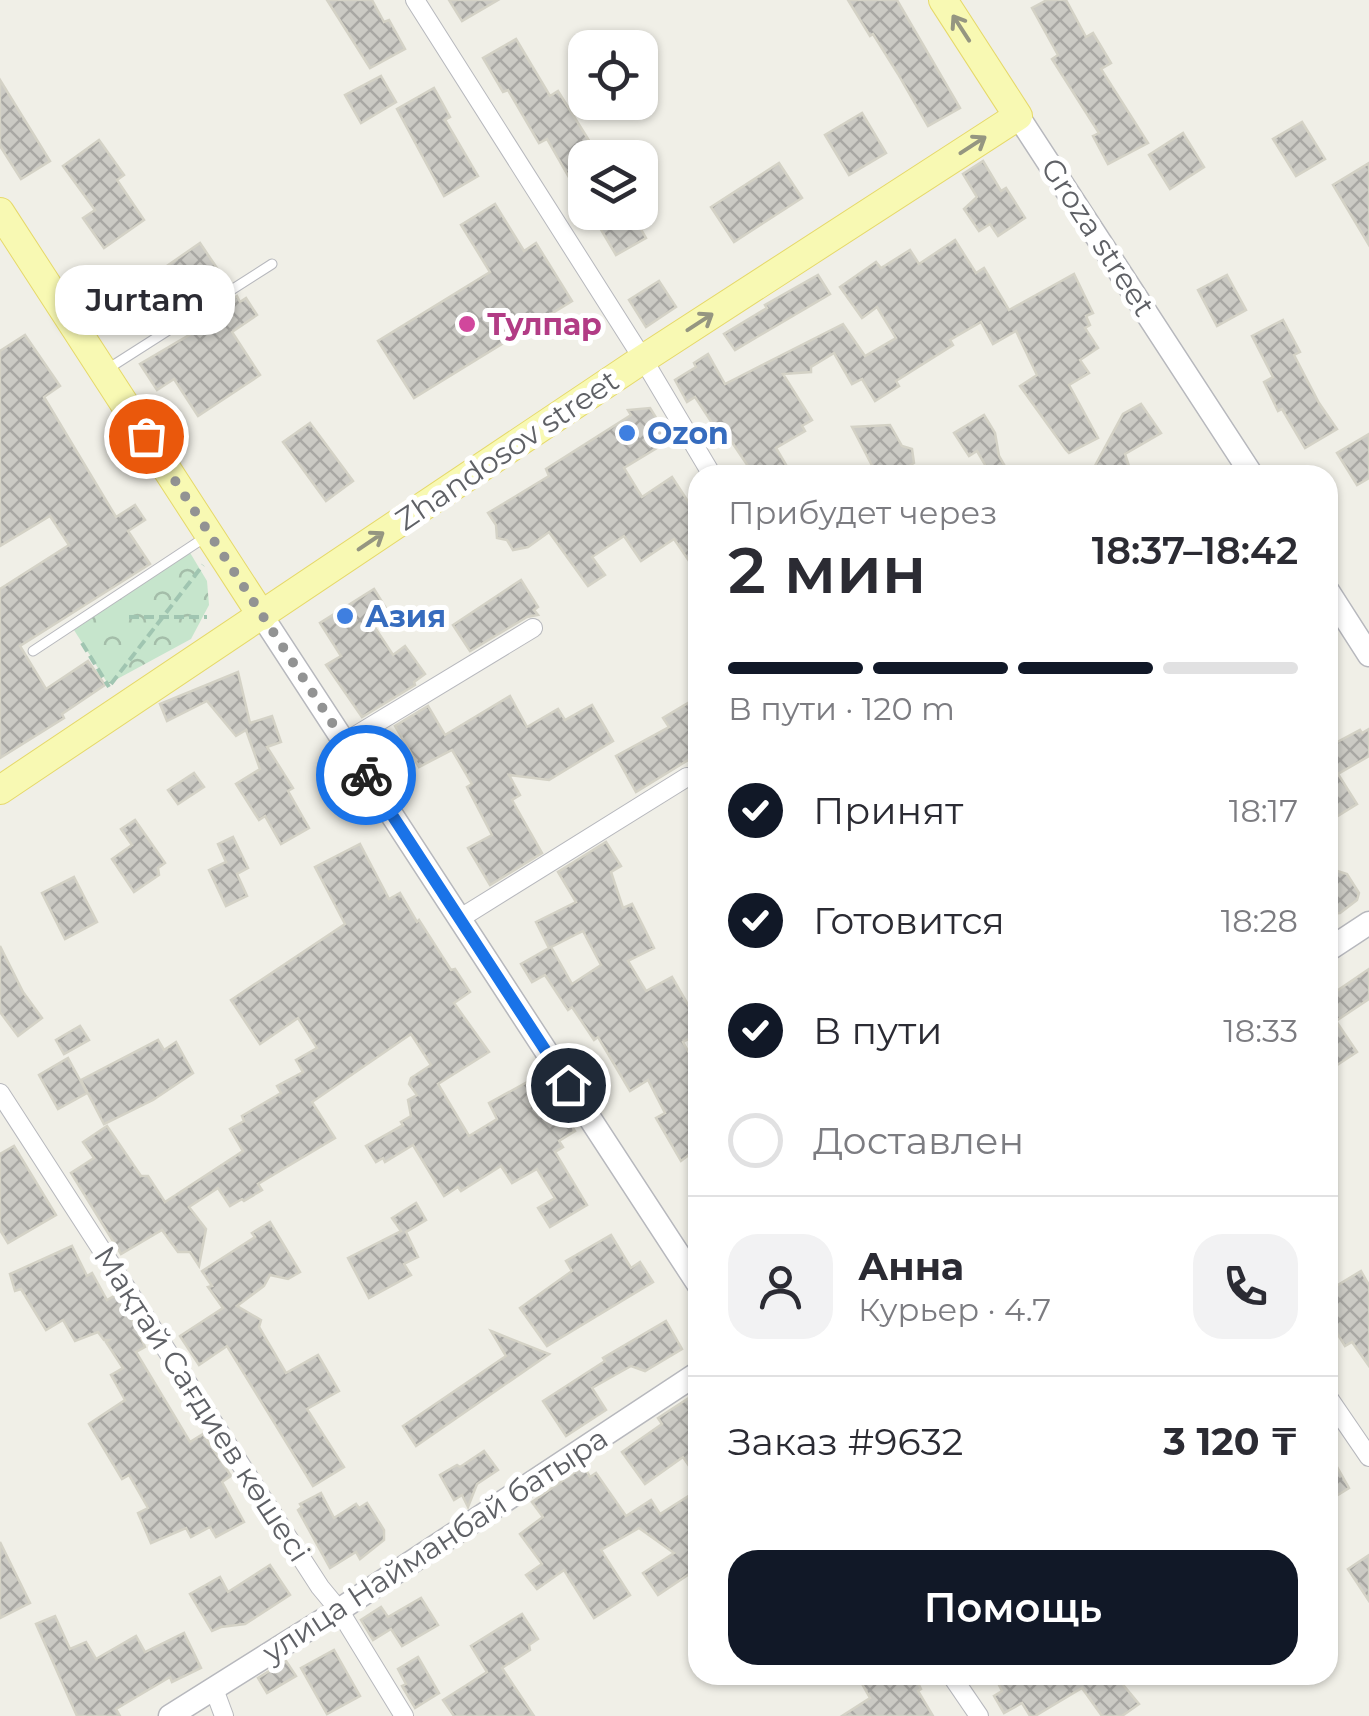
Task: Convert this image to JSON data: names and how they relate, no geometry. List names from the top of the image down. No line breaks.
{"streets":{"main road":["Groza street","Zhandosov street"],"street":["Мақтай Сағдиев көшесі","улица Найманбай батыра"]},"crossings":[["Groza street","Zhandosov street"],["Мақтай Сағдиев көшесі","улица Найманбай батыра"]],"one_way":["Zhandosov street"],"places":["Тулпар","Ozon","Jurtam","Азия"],"page":{"bubble":"Jurtam","heading":["2 мин","Прибудет через","18:37–18:42"],"panel":["Анна","Курьер · 4.7","Заказ #9632","3 120 ₸"],"bar":"В пути · 120 m","list":[["Принят","18:17"],["Готовится","18:28"],["В пути","18:33"],"Доставлен"],"buttons":"Помощь"}}
